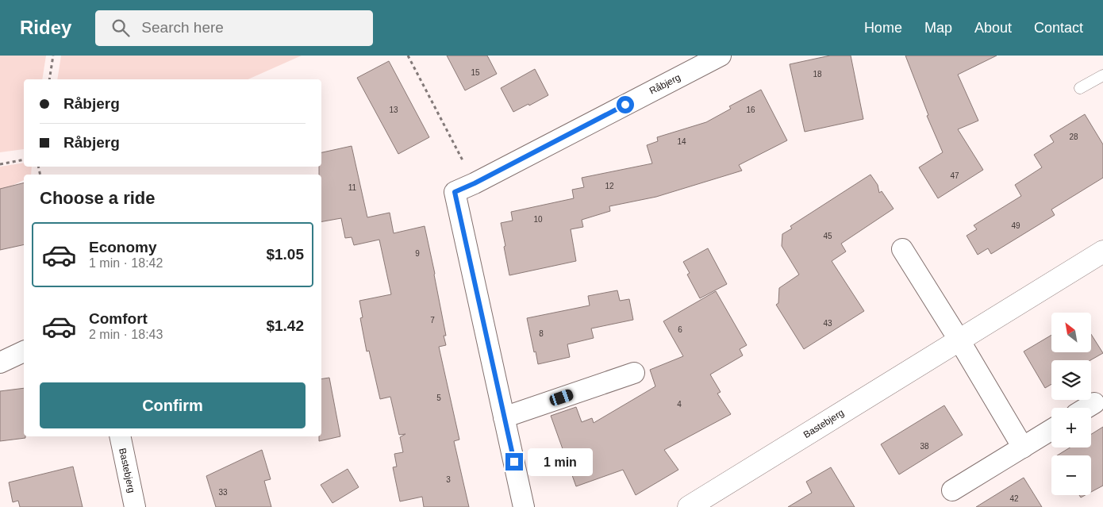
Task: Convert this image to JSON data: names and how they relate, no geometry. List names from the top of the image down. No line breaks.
{"streets":{"street":["Råbjerg","Bastebjerg"]},"house_numbers":["15","18","13","16","28","14","47","12","11","10","49","45","9","7","43","6","8","5","4","38","3","33","42"],"north":"top left","page":{"header":"Ridey","search":"Search here","nav":["Home","Map","About","Contact"],"banner":["Råbjerg","Råbjerg"],"heading":"Choose a ride","list":[{"name":"Economy","note":"1 min · 18:42","value":"$1.05"},{"name":"Comfort","note":"2 min · 18:43","value":"$1.42"}],"map_buttons":["+","−"],"buttons":"Confirm","bubble":"1 min"}}
